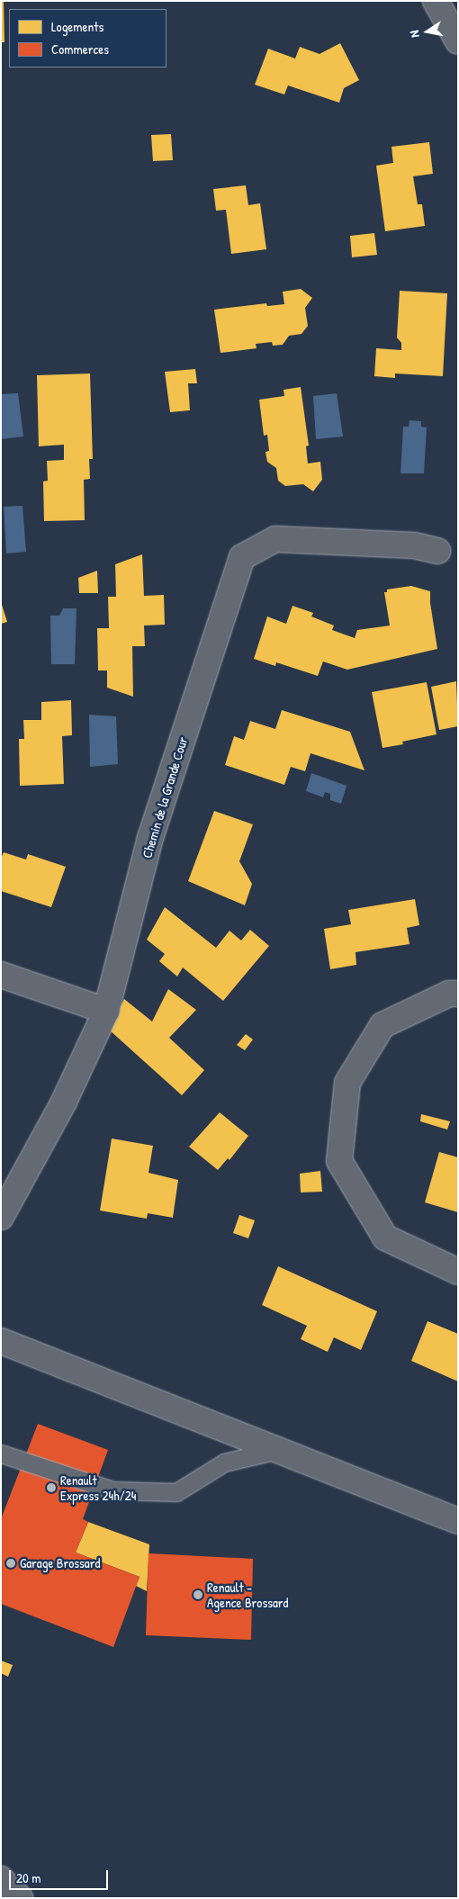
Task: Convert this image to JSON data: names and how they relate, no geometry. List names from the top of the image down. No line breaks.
{"streets":{"street":["Chemin de la Grande Cour"]},"places":["Renault Express 24h/24","Garage Brossard","Renault - Agence Brossard"],"legend":["Logements","Commerces"],"scale_bar":"20 m","north":"left"}
